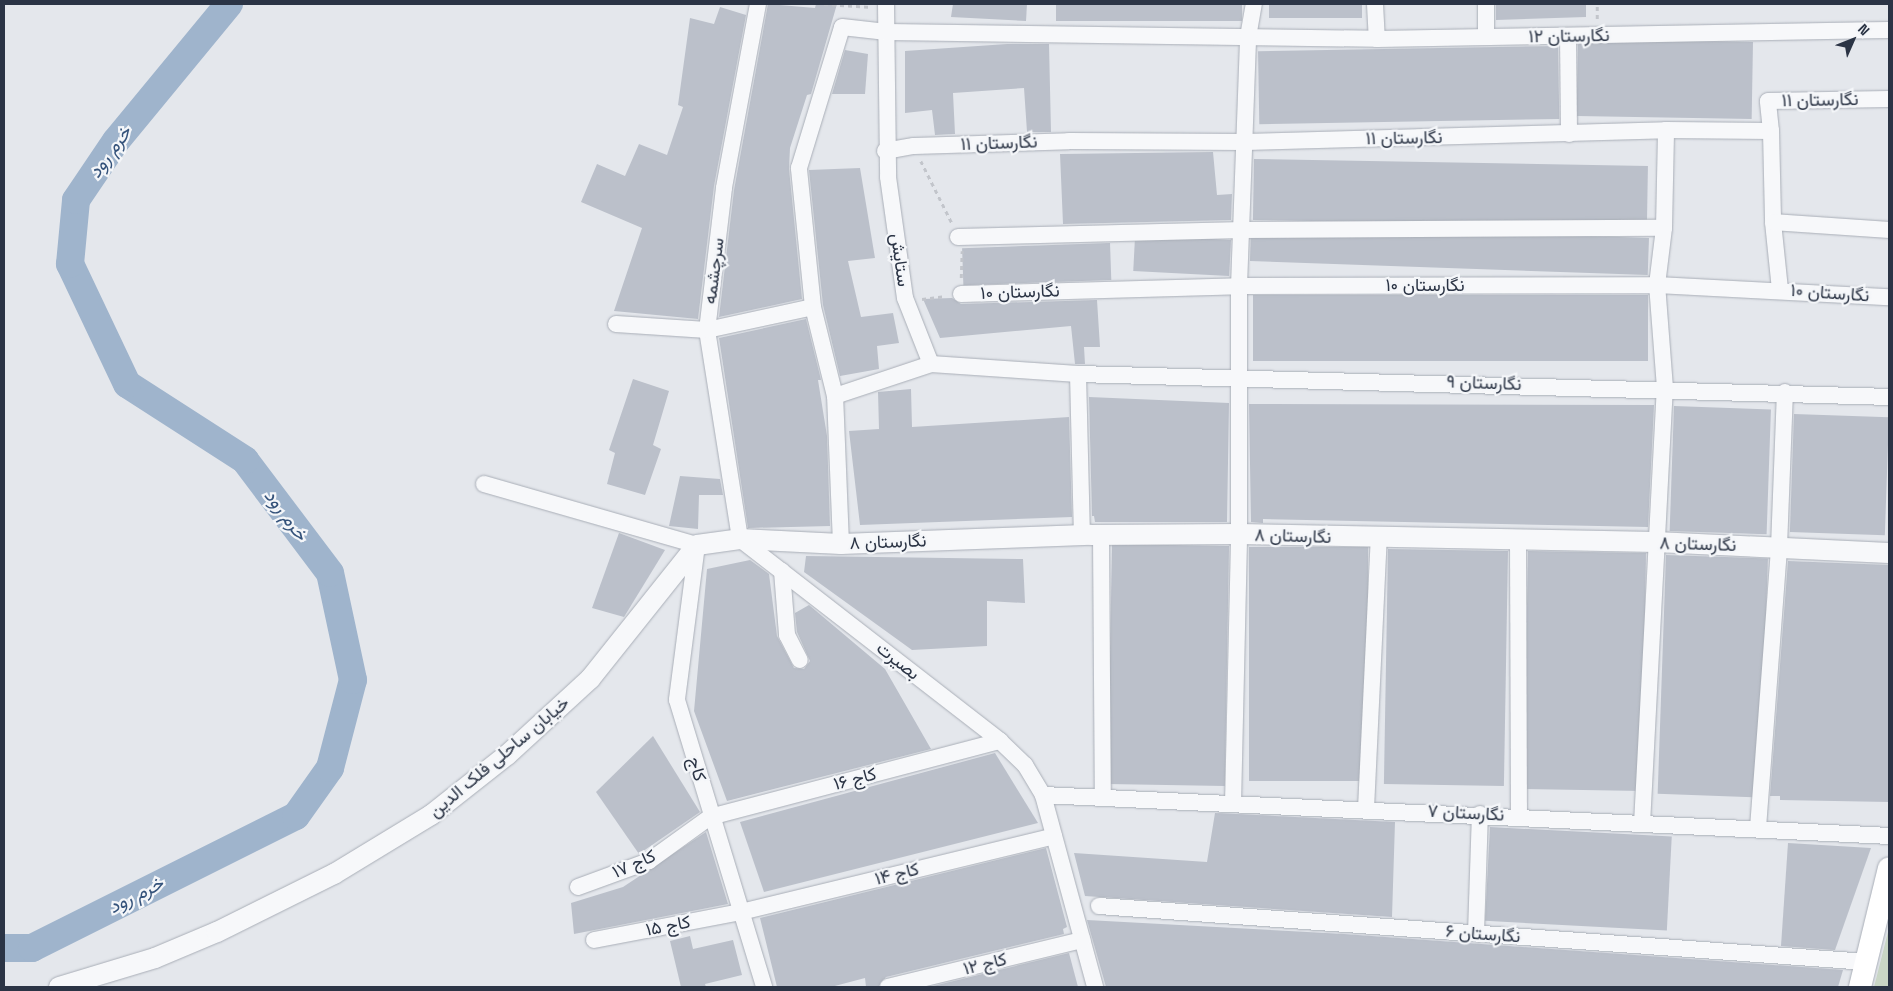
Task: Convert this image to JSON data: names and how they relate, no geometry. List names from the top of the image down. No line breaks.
{"streets":{"street":["نگارستان ۱۲","نگارستان ۱۱","ستایش","سرچشمه","نگارستان ۱۰","نگارستان ۹","نگارستان ۸","بصیرت","خیابان ساحلی فلک الدین","کاج","کاج ۱۶","نگارستان ۷","کاج ۱۷","کاج ۱۴","کاج ۱۵","نگارستان ۶","کاج ۱۲"]},"crossings":[["نگارستان ۱۲","ستایش"],["نگارستان ۱۱","ستایش"],["سرچشمه","نگارستان ۸"],["سرچشمه","بصیرت"],["نگارستان ۸","بصیرت"],["نگارستان ۸","خیابان ساحلی فلک الدین"],["نگارستان ۸","کاج"],["بصیرت","کاج ۱۶"],["بصیرت","نگارستان ۷"],["بصیرت","کاج ۱۴"],["بصیرت","کاج ۱۲"],["خیابان ساحلی فلک الدین","کاج"],["کاج","کاج ۱۶"],["کاج","کاج ۱۷"],["کاج","کاج ۱۴"],["کاج","کاج ۱۵"],["کاج ۱۶","کاج ۱۷"],["کاج ۱۴","کاج ۱۵"]],"water":["خرم رود"],"north":"top right"}
